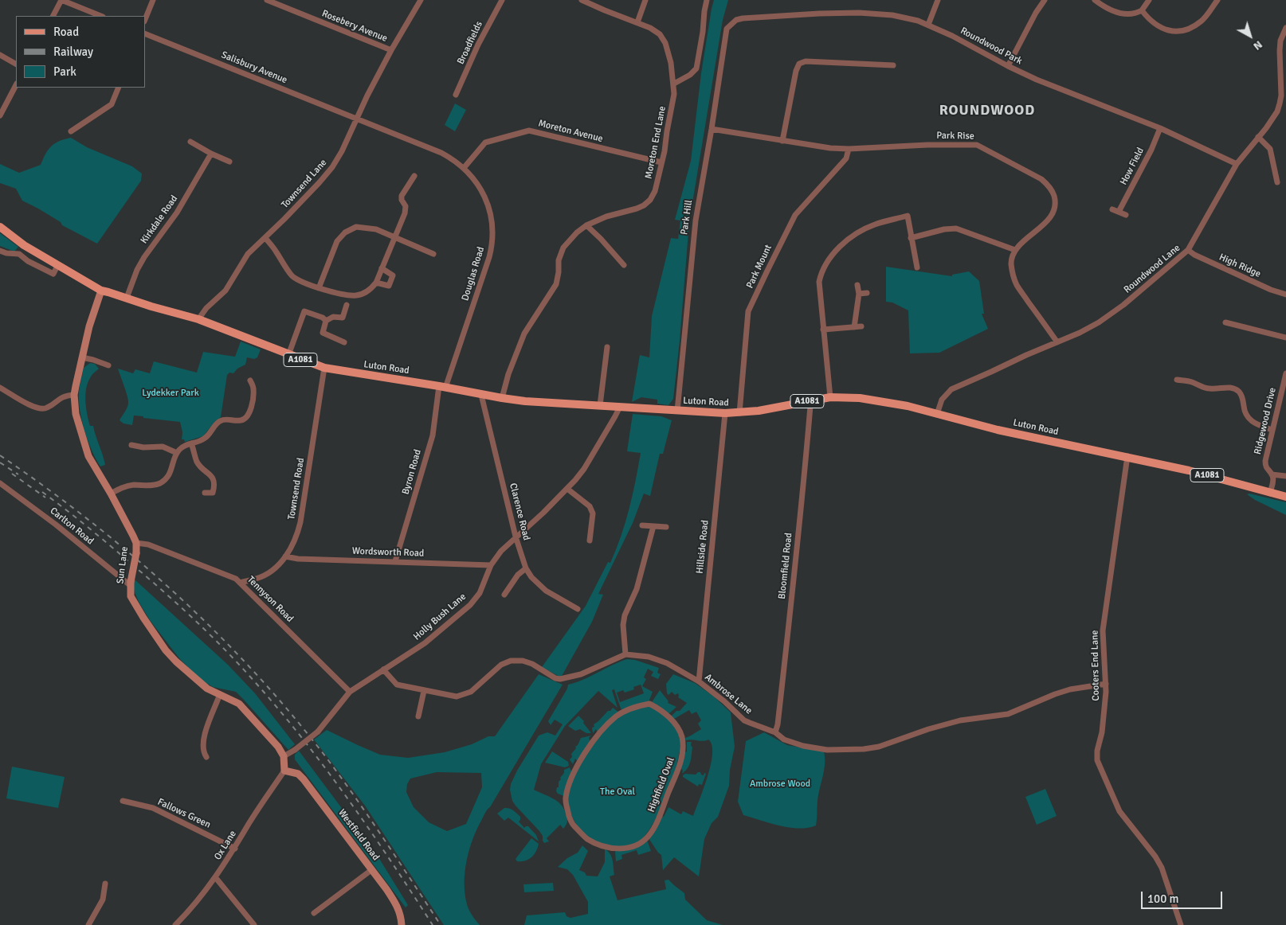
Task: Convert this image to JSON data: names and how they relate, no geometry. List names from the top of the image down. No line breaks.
{"streets":{"main road":["A1081","Luton Road"],"street":["Rosebery Avenue","Broadfields","Roundwood Park","Salisbury Avenue","Moreton Avenue","Park Rise","Moreton End Lane","How Field","Townsend Lane","Park Hill","Kirkdale Road","High Ridge","Park Mount","Roundwood Lane","Douglas Road","Ridgewood Drive","Byron Road","Townsend Road","Clarence Road","Carlton Road","Hillside Road","Wordsworth Road","Sun Lane","Bloomfield Road","Tennyson Road","Holly Bush Lane","Cooters End Lane","Ambrose Lane","Highfield Oval","Fallows Green","Westfield Road","Ox Lane"]},"crossings":[["Rosebery Avenue","Townsend Lane"],["Roundwood Park","How Field"],["Roundwood Park","Park Hill"],["Roundwood Park","Roundwood Lane"],["Salisbury Avenue","Townsend Lane"],["Salisbury Avenue","Douglas Road"],["Moreton Avenue","Moreton End Lane"],["Moreton Avenue","Douglas Road"],["Park Rise","Park Hill"],["Park Rise","Park Mount"],["Moreton End Lane","Luton Road"],["Townsend Lane","Douglas Road"],["Townsend Lane","Luton Road"],["Park Hill","Luton Road"],["Kirkdale Road","A1081"],["Kirkdale Road","Luton Road"],["High Ridge","Roundwood Lane"],["Park Mount","Luton Road"],["Roundwood Lane","Luton Road"],["Douglas Road","Luton Road"],["Douglas Road","Byron Road"],["A1081","Luton Road"],["A1081","Sun Lane"],["Luton Road","Ridgewood Drive"],["Luton Road","Byron Road"],["Luton Road","Townsend Road"],["Luton Road","Clarence Road"],["Luton Road","Hillside Road"],["Luton Road","Bloomfield Road"],["Luton Road","Holly Bush Lane"],["Luton Road","Cooters End Lane"],["Byron Road","Wordsworth Road"],["Townsend Road","Wordsworth Road"],["Townsend Road","Tennyson Road"],["Clarence Road","Holly Bush Lane"],["Carlton Road","Sun Lane"],["Hillside Road","Ambrose Lane"],["Wordsworth Road","Holly Bush Lane"],["Sun Lane","Tennyson Road"],["Sun Lane","Holly Bush Lane"],["Bloomfield Road","Ambrose Lane"],["Tennyson Road","Holly Bush Lane"],["Holly Bush Lane","Ambrose Lane"],["Cooters End Lane","Ambrose Lane"],["Fallows Green","Ox Lane"],["Westfield Road","Ox Lane"]],"districts":["ROUNDWOOD"],"parks":["Lydekker Park","Ambrose Wood","The Oval"],"legend":["Road","Railway","Park"],"scale_bar":"100 m","north":"bottom right"}
